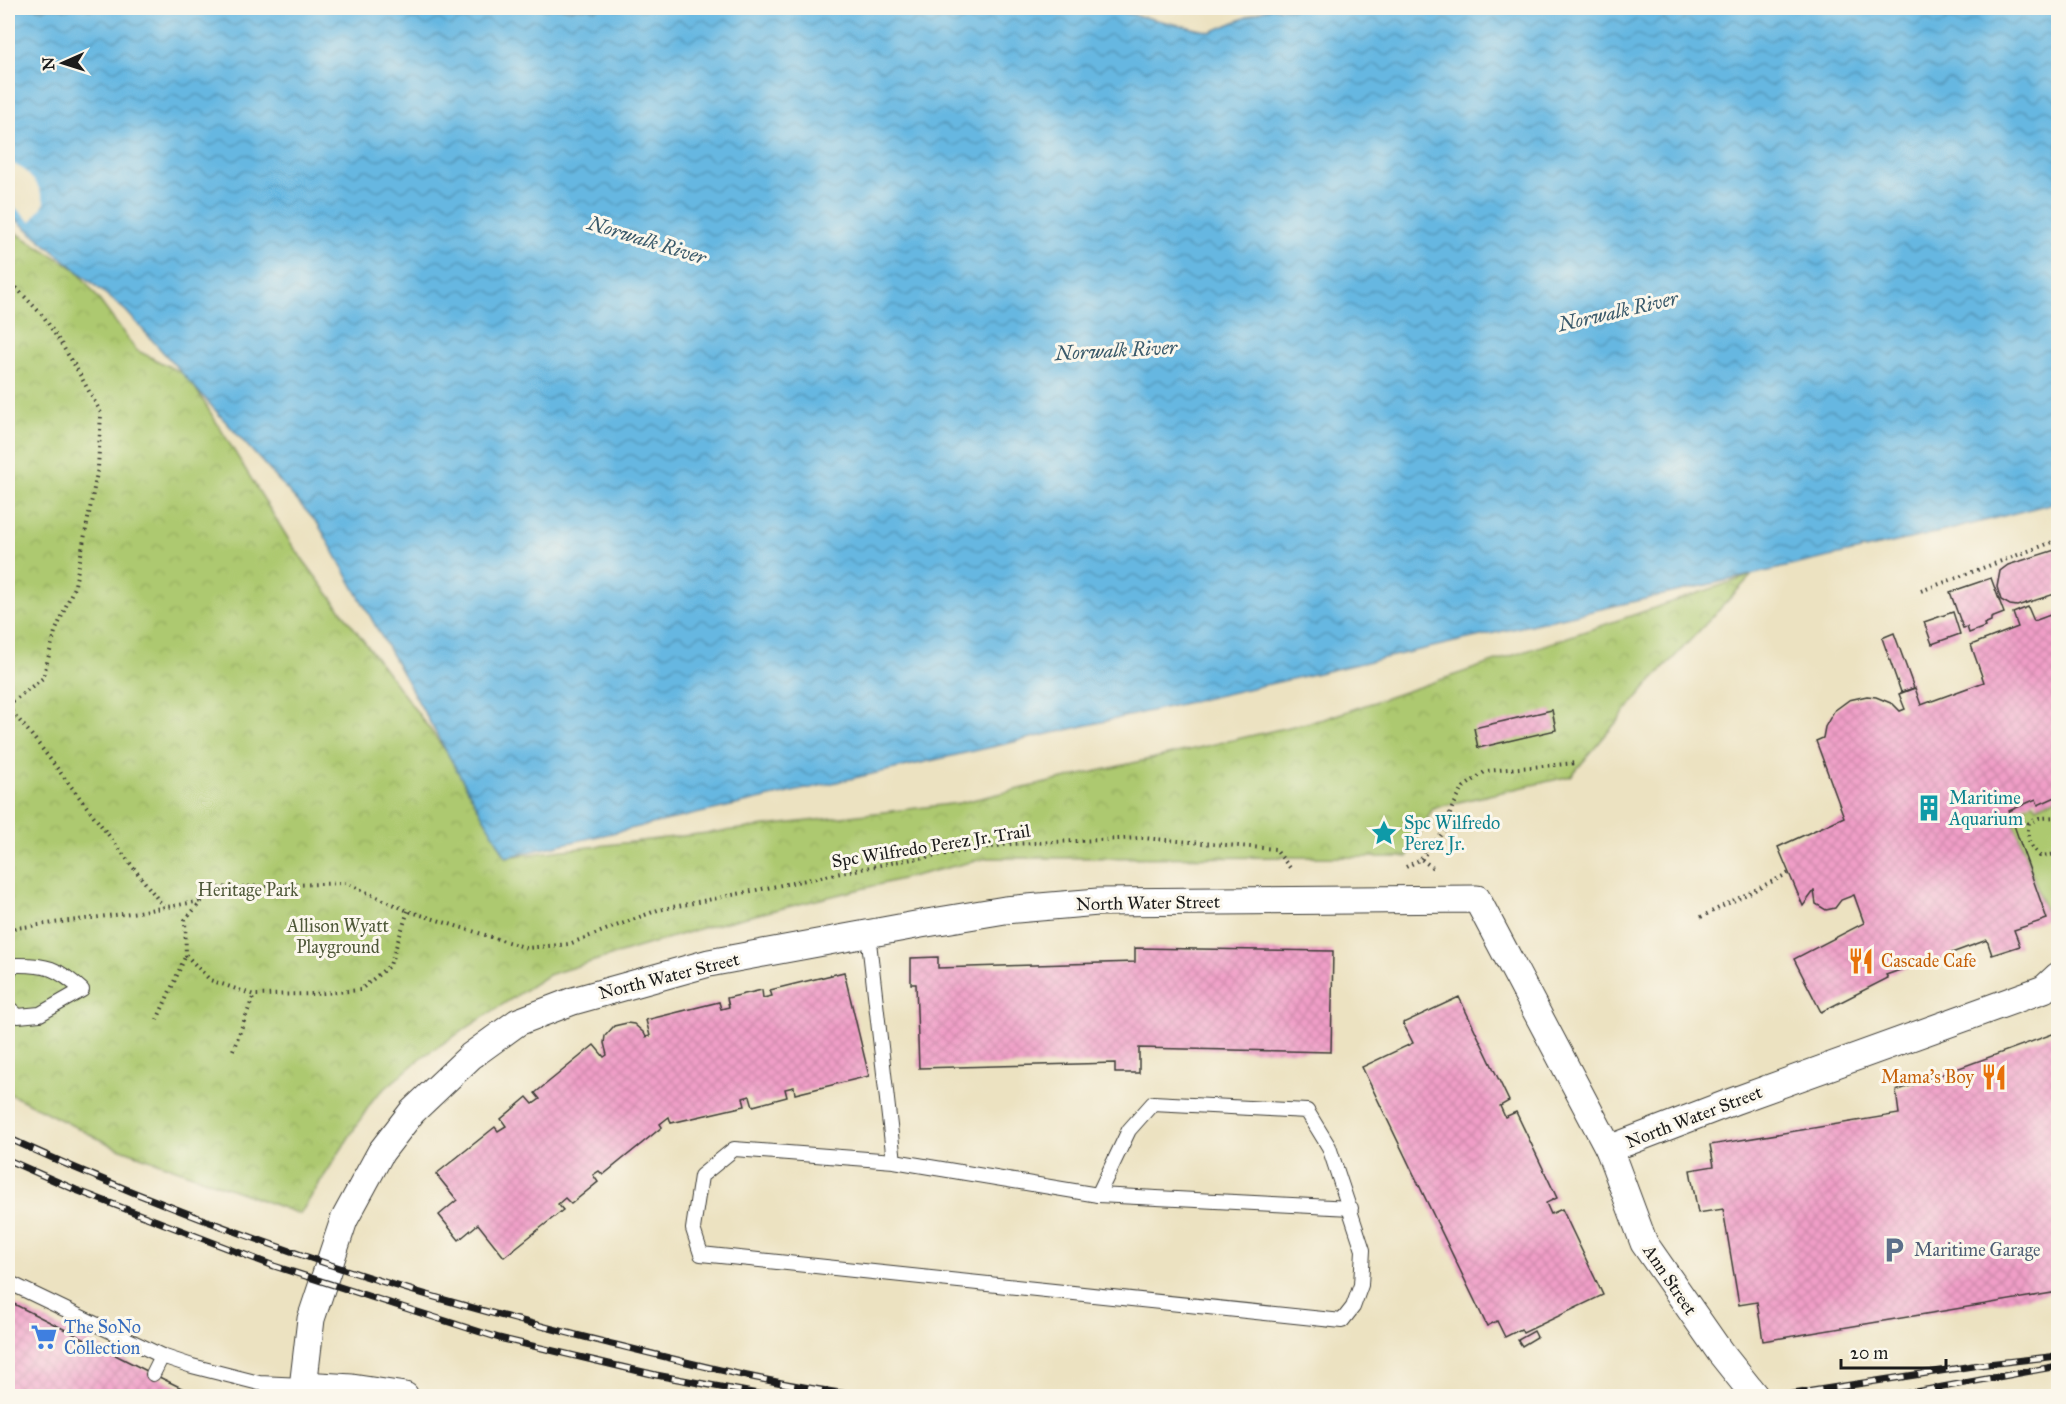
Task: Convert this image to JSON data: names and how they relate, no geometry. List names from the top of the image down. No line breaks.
{"streets":{"street":["North Water Street","Ann Street"],"path":["Spc Wilfredo Perez Jr. Trail"]},"crossings":[["North Water Street","Ann Street"]],"water":["Norwalk River"],"parks":["Heritage Park","Allison Wyatt Playground"],"places":{"building":["Maritime Aquarium"],"place":["Spc Wilfredo Perez Jr."],"restaurant":["Cascade Cafe","Mama's Boy"],"parking":["Maritime Garage"],"supermarket":["The SoNo Collection"]},"scale_bar":"20 m","north":"left"}
